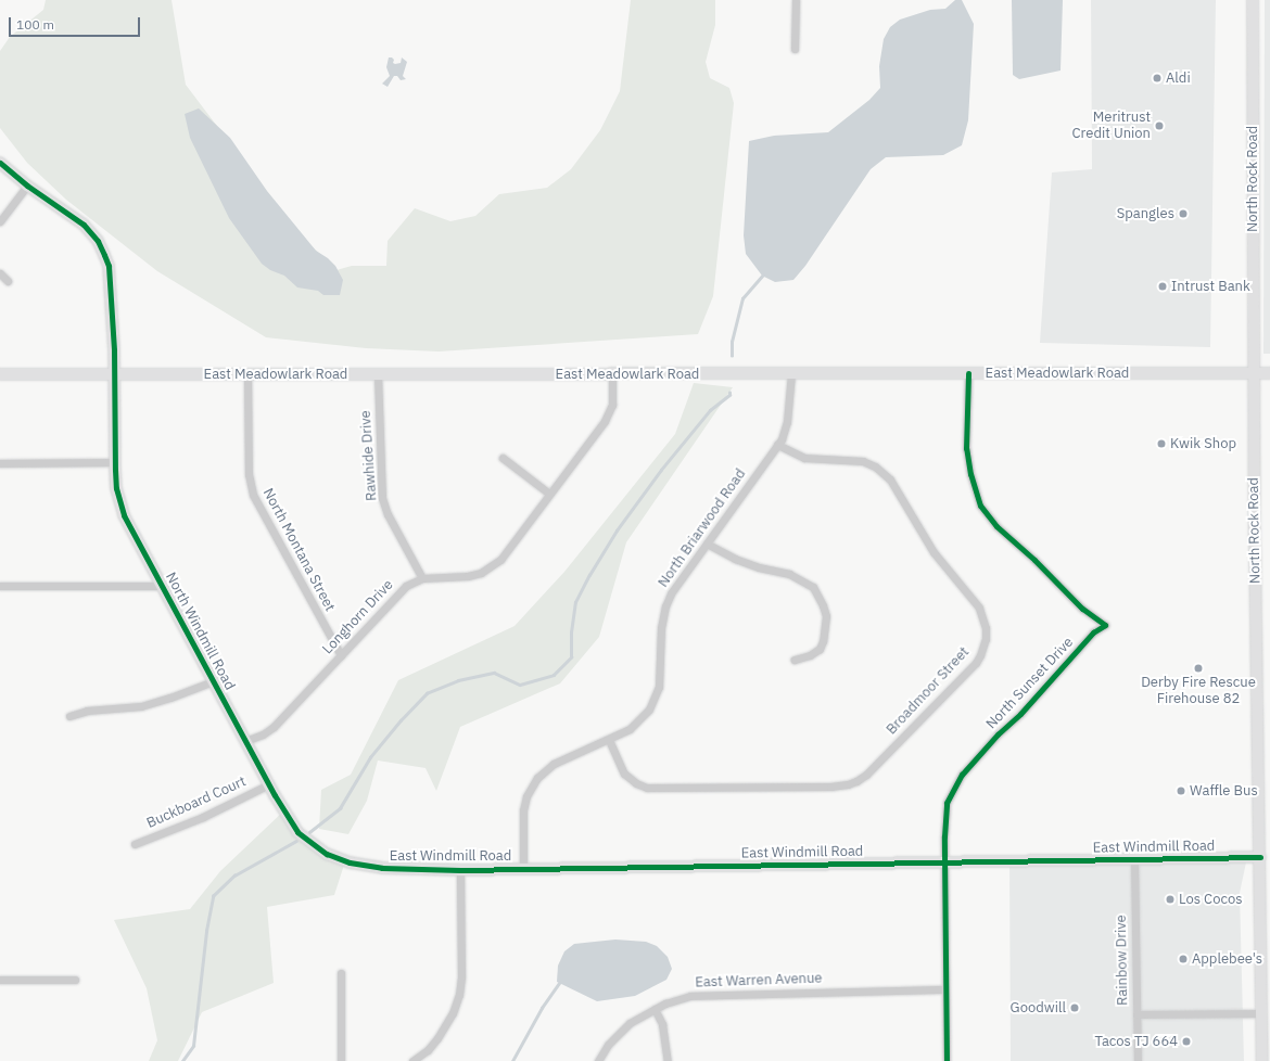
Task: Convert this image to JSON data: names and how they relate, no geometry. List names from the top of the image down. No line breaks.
{"streets":{"main road":["North Rock Road","East Meadowlark Road","North Windmill Road","East Windmill Road"],"street":["Rawhide Drive","North Briarwood Road","North Montana Street","Longhorn Drive","North Sunset Drive","Broadmoor Street","Buckboard Court","Rainbow Drive","East Warren Avenue"]},"crossings":[["North Rock Road","East Meadowlark Road"],["North Rock Road","East Windmill Road"],["East Meadowlark Road","Rawhide Drive"],["East Meadowlark Road","North Briarwood Road"],["East Meadowlark Road","North Montana Street"],["East Meadowlark Road","Longhorn Drive"],["East Meadowlark Road","North Windmill Road"],["East Meadowlark Road","North Sunset Drive"],["Rawhide Drive","Longhorn Drive"],["North Briarwood Road","Broadmoor Street"],["North Briarwood Road","East Windmill Road"],["North Montana Street","Longhorn Drive"],["Longhorn Drive","North Windmill Road"],["North Windmill Road","Buckboard Court"],["North Windmill Road","East Windmill Road"],["North Sunset Drive","East Windmill Road"],["North Sunset Drive","East Warren Avenue"],["East Windmill Road","Rainbow Drive"]],"places":["Aldi","Meritrust Credit Union","Spangles","Intrust Bank","Kwik Shop","Derby Fire Rescue Firehouse 82","Waffle Bus","Los Cocos","Applebee's","Goodwill","Tacos TJ 664"],"scale_bar":"100 m"}
